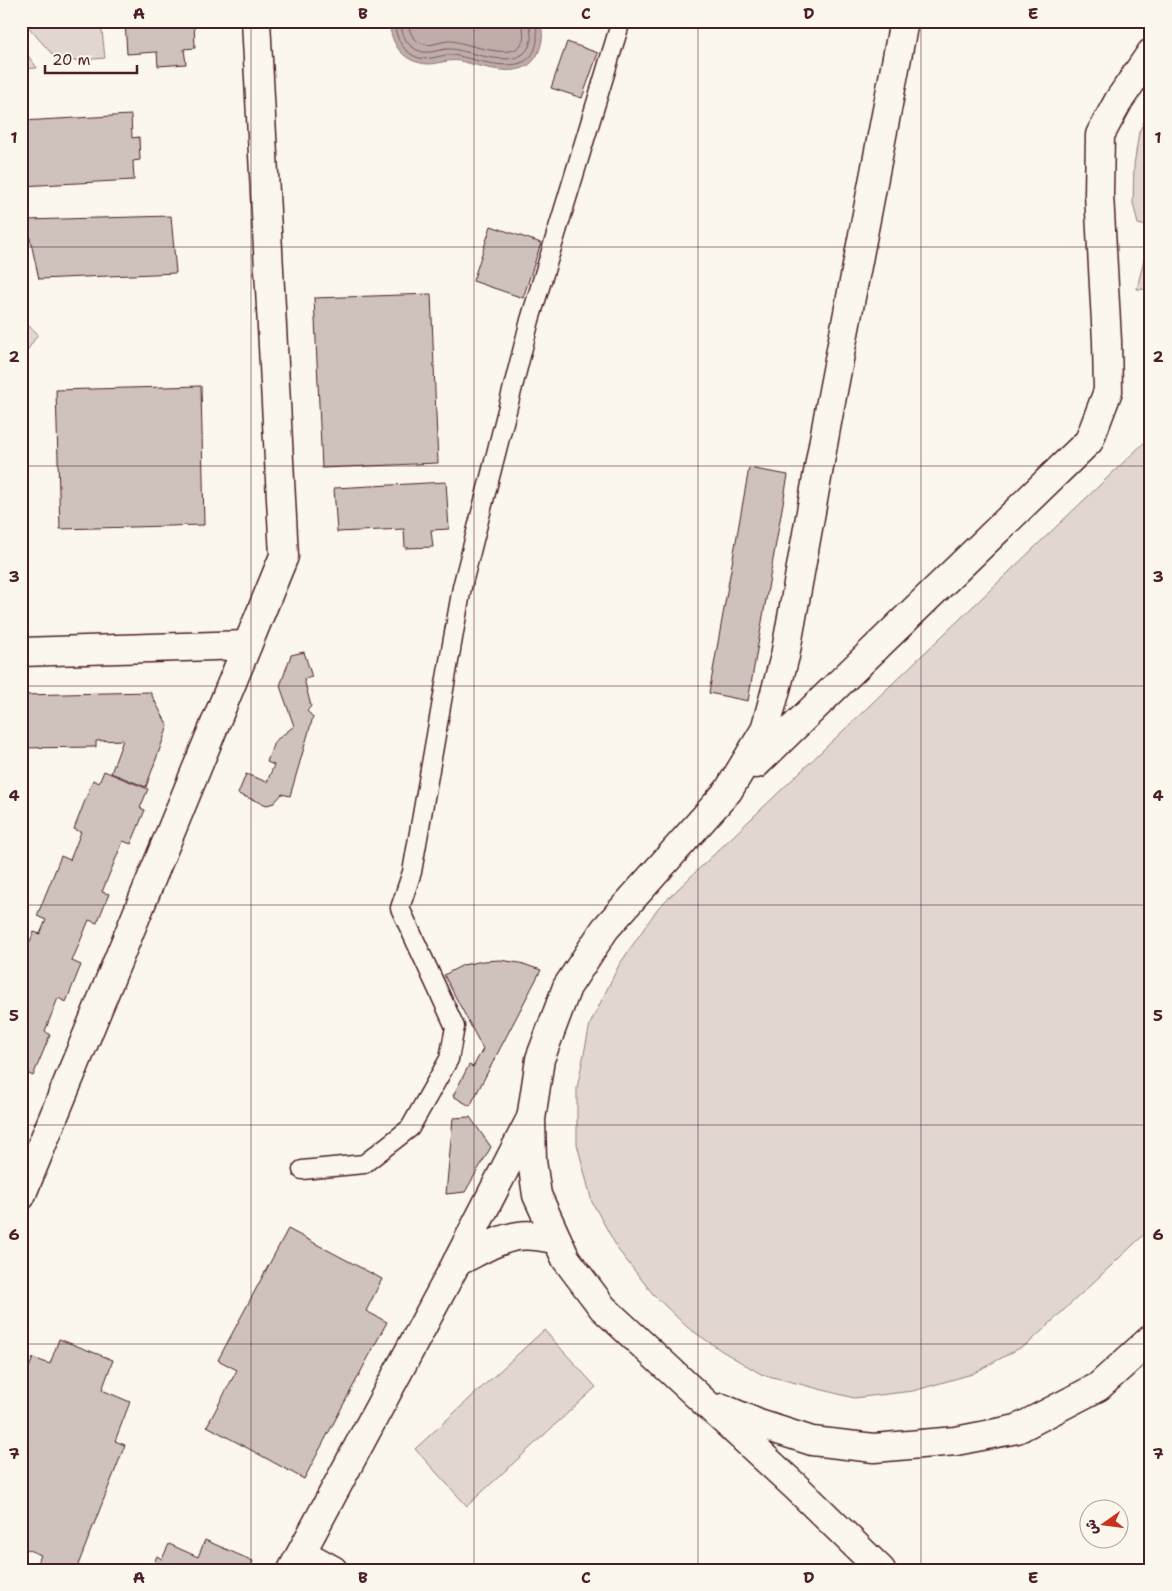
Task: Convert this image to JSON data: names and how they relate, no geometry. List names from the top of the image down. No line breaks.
{"scale_bar":"20 m","north":"left","grid":{"columns":["A","B","C","D","E"],"rows":["1","2","3","4","5","6","7"]}}
